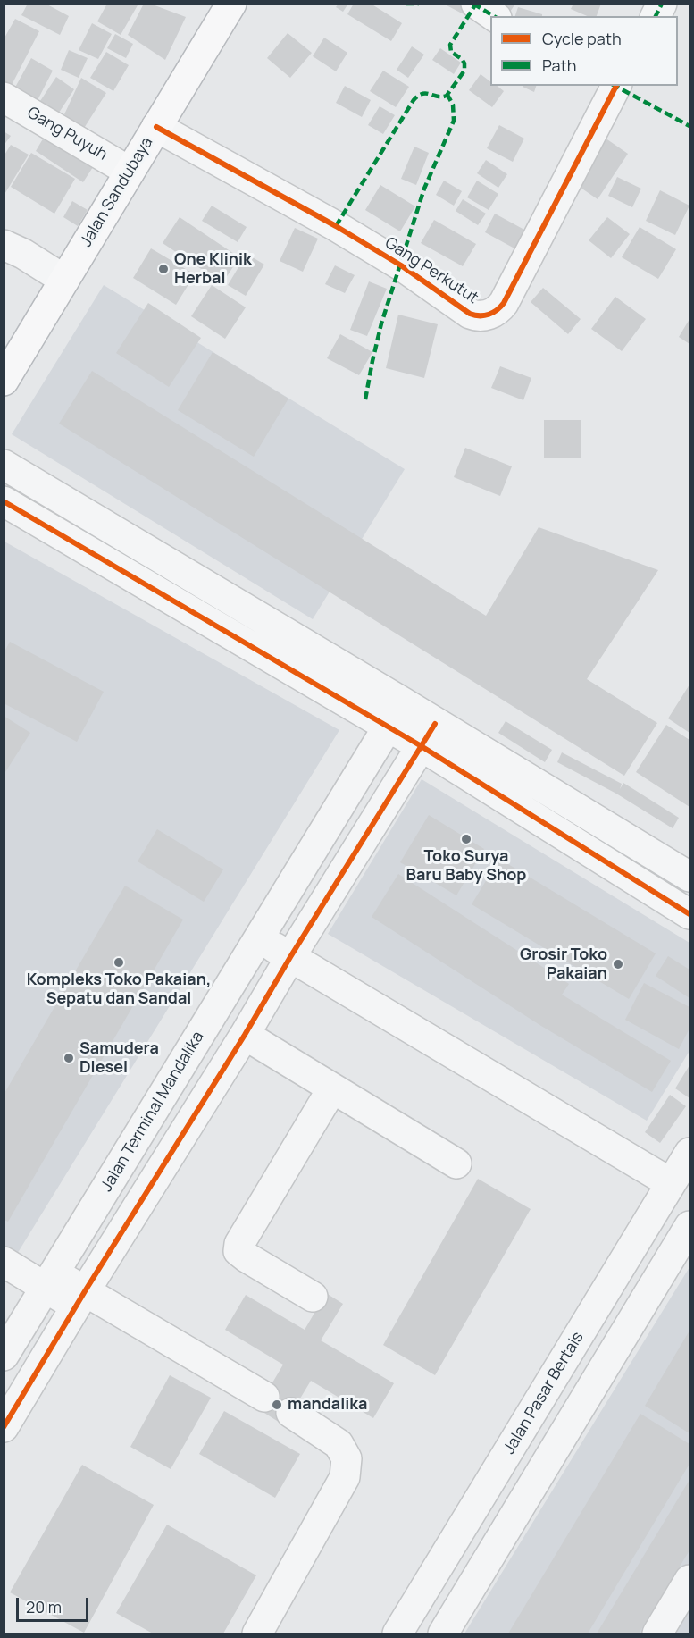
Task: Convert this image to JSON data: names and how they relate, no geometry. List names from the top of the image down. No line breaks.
{"streets":{"highway":["Jalan Sandubaya"],"street":["Gang Puyuh","Gang Perkutut","Jalan Terminal Mandalika","Jalan Pasar Bertais"]},"crossings":[["Gang Puyuh","Jalan Sandubaya"],["Jalan Sandubaya","Gang Perkutut"]],"places":["One Klinik Herbal","Toko Surya Baru Baby Shop","Kompleks Toko Pakaian, Sepatu dan Sandal","Grosir Toko Pakaian","Samudera Diesel","mandalika"],"legend":["Cycle path","Path"],"scale_bar":"20 m"}
